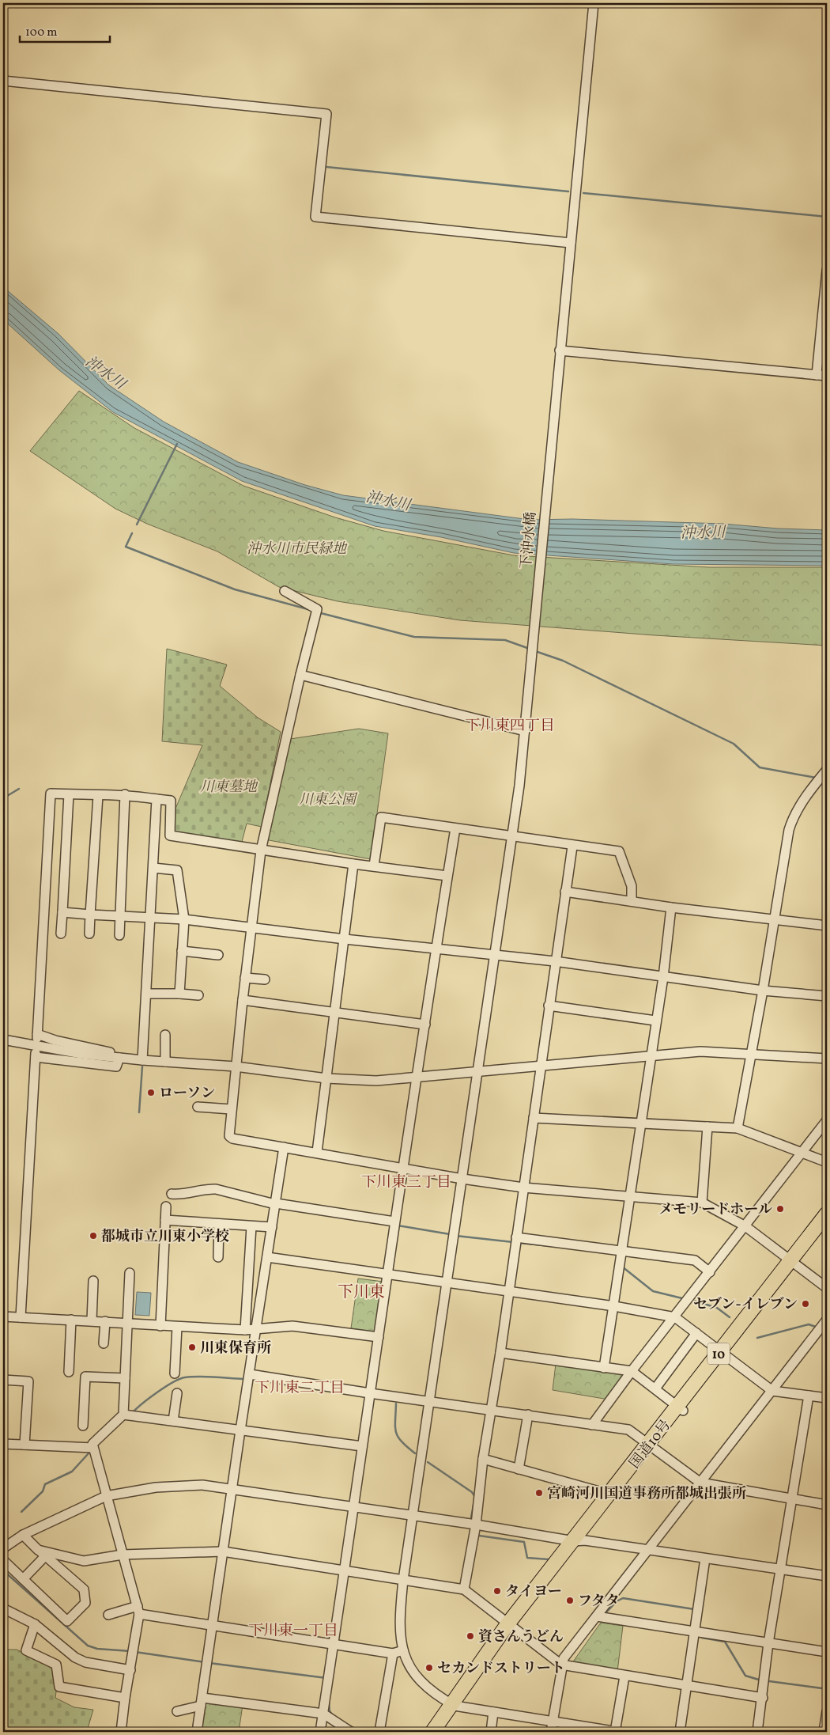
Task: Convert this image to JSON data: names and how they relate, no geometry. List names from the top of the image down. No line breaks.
{"streets":{"highway":["10","国道10号"],"street":["下沖水橋"]},"crossings":[["下沖水橋","国道10号"]],"districts":["下川東四丁目","下川東三丁目","下川東","下川東二丁目","下川東一丁目"],"water":["沖水川"],"parks":["沖水川市民緑地","川東墓地","川東公園"],"places":["ローソン","メモリードホール","都城市立川東小学校","セブン-イレブン","川東保育所","宮崎河川国道事務所都城出張所","タイヨー","フタタ","資さんうどん","セカンドストリート"],"scale_bar":"100 m"}
